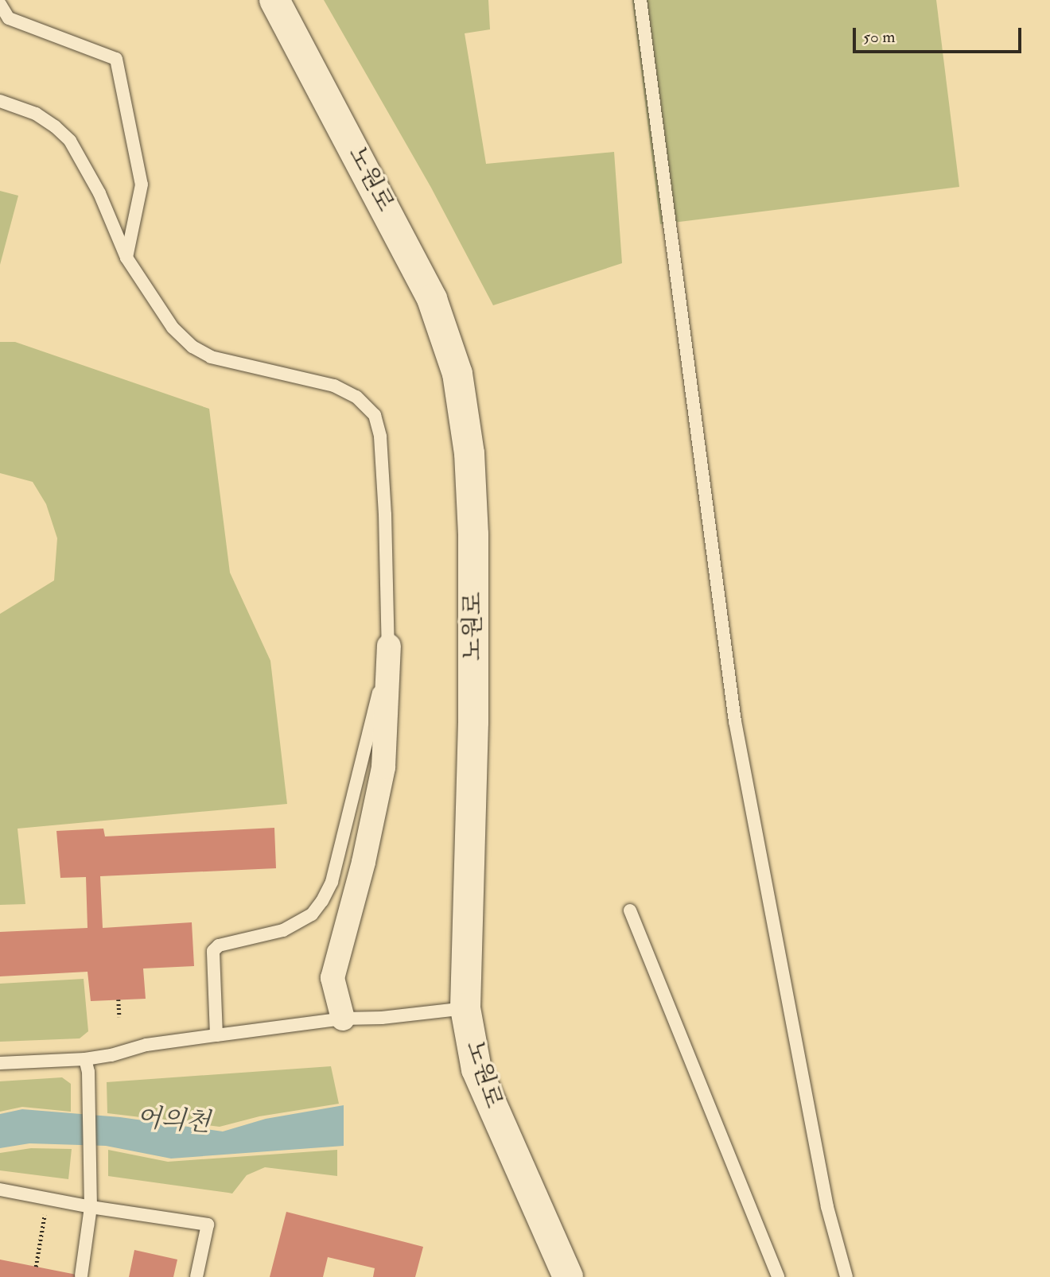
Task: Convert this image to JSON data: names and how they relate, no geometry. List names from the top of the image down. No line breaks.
{"streets":{"main road":["노원로"]},"water":["어의천"],"scale_bar":"50 m"}
